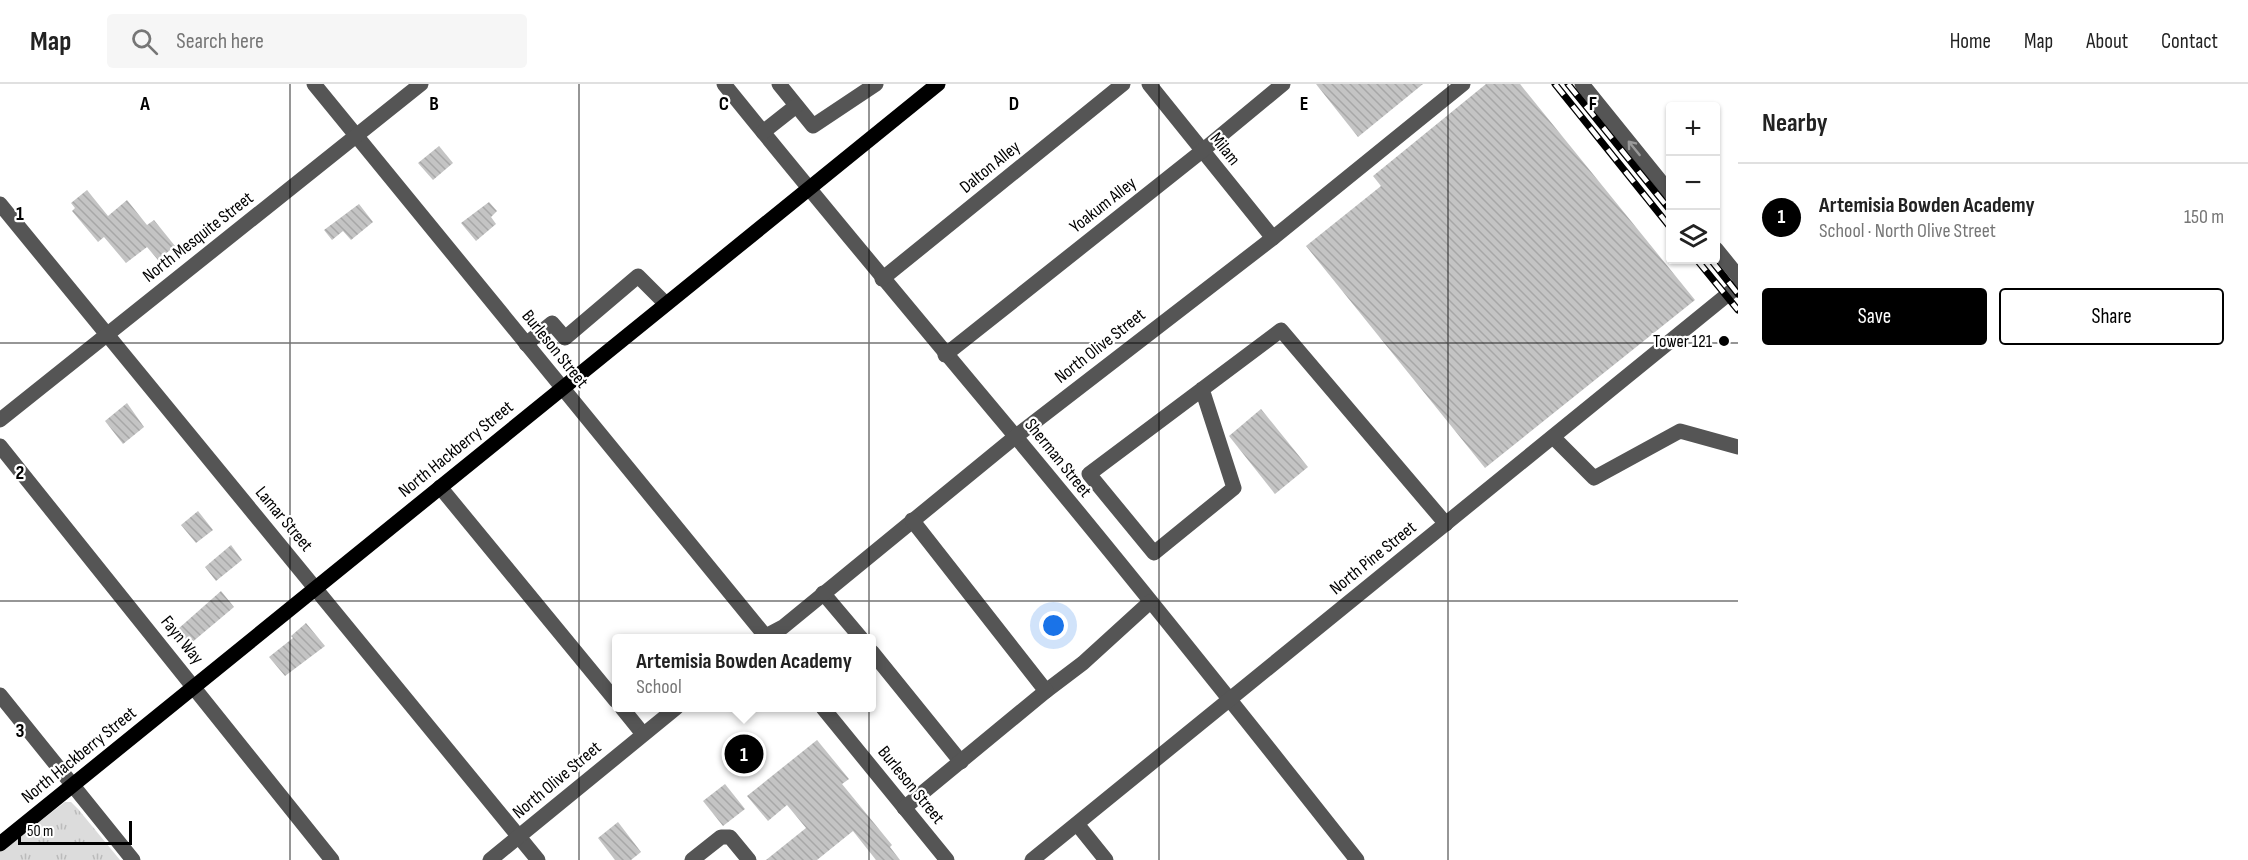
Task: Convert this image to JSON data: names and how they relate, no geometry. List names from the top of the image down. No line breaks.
{"streets":{"main road":["North Hackberry Street"],"street":["Milam","Dalton Alley","Yoakum Alley","North Mesquite Street","North Olive Street","Burleson Street","Sherman Street","Lamar Street","North Pine Street","Fayn Way"]},"crossings":[["Milam","Yoakum Alley"],["Milam","North Olive Street"],["Dalton Alley","Sherman Street"],["Yoakum Alley","Sherman Street"],["North Mesquite Street","Burleson Street"],["North Mesquite Street","Lamar Street"],["North Olive Street","Sherman Street"],["North Olive Street","Lamar Street"],["Burleson Street","North Hackberry Street"],["North Hackberry Street","Sherman Street"],["North Hackberry Street","Lamar Street"],["North Hackberry Street","Fayn Way"],["Sherman Street","North Pine Street"]],"places":["Tower 121"],"scale_bar":"50 m","page":{"header":"Map","search":"Search here","nav":["Home","Map","About","Contact"],"heading":"Nearby","map_buttons":["+","−"],"list":[{"mark":"1","name":"Artemisia Bowden Academy","note":"School · North Olive Street","value":"150 m"}],"buttons":["Save","Share"],"popup":["Artemisia Bowden Academy","School"],"pins":"1","scale":"50 m"},"grid":{"columns":["A","B","C","D","E","F"],"rows":["1","2","3"]}}
